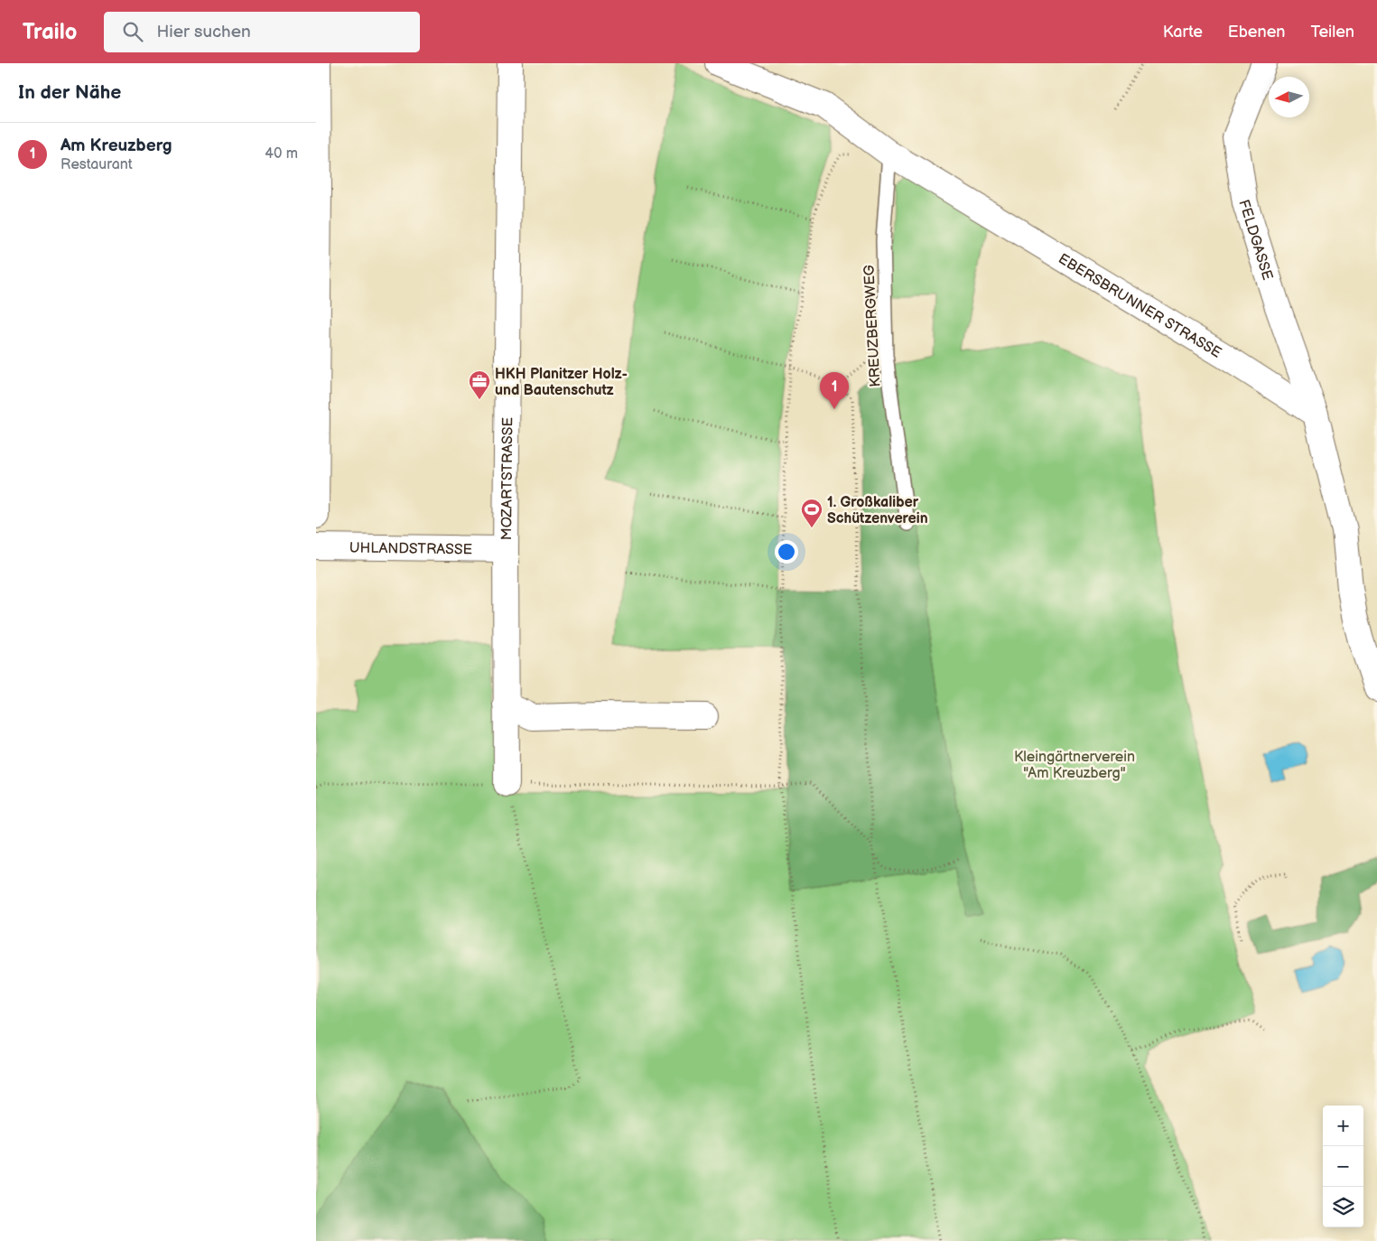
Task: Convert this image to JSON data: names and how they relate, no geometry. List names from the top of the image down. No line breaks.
{"streets":{"street":["FELDGASSE","EBERSBRUNNER STRASSE","MOZARTSTRASSE","UHLANDSTRASSE"],"lane":["KREUZBERGWEG"]},"crossings":[["FELDGASSE","EBERSBRUNNER STRASSE"],["EBERSBRUNNER STRASSE","KREUZBERGWEG"],["MOZARTSTRASSE","UHLANDSTRASSE"]],"parks":["Kleingärtnerverein \"Am Kreuzberg\""],"places":{"office":["HKH Planitzer Holz- und Bautenschutz"],"sports":["1. Großkaliber Schützenverein"]},"north":"left","page":{"header":"Trailo","search":"Hier suchen","nav":["Karte","Ebenen","Teilen"],"heading":"In der Nähe","list":[{"mark":"1","name":"Am Kreuzberg","note":"Restaurant","value":"40 m"}],"pins":"1","map_buttons":["+","−"]}}
